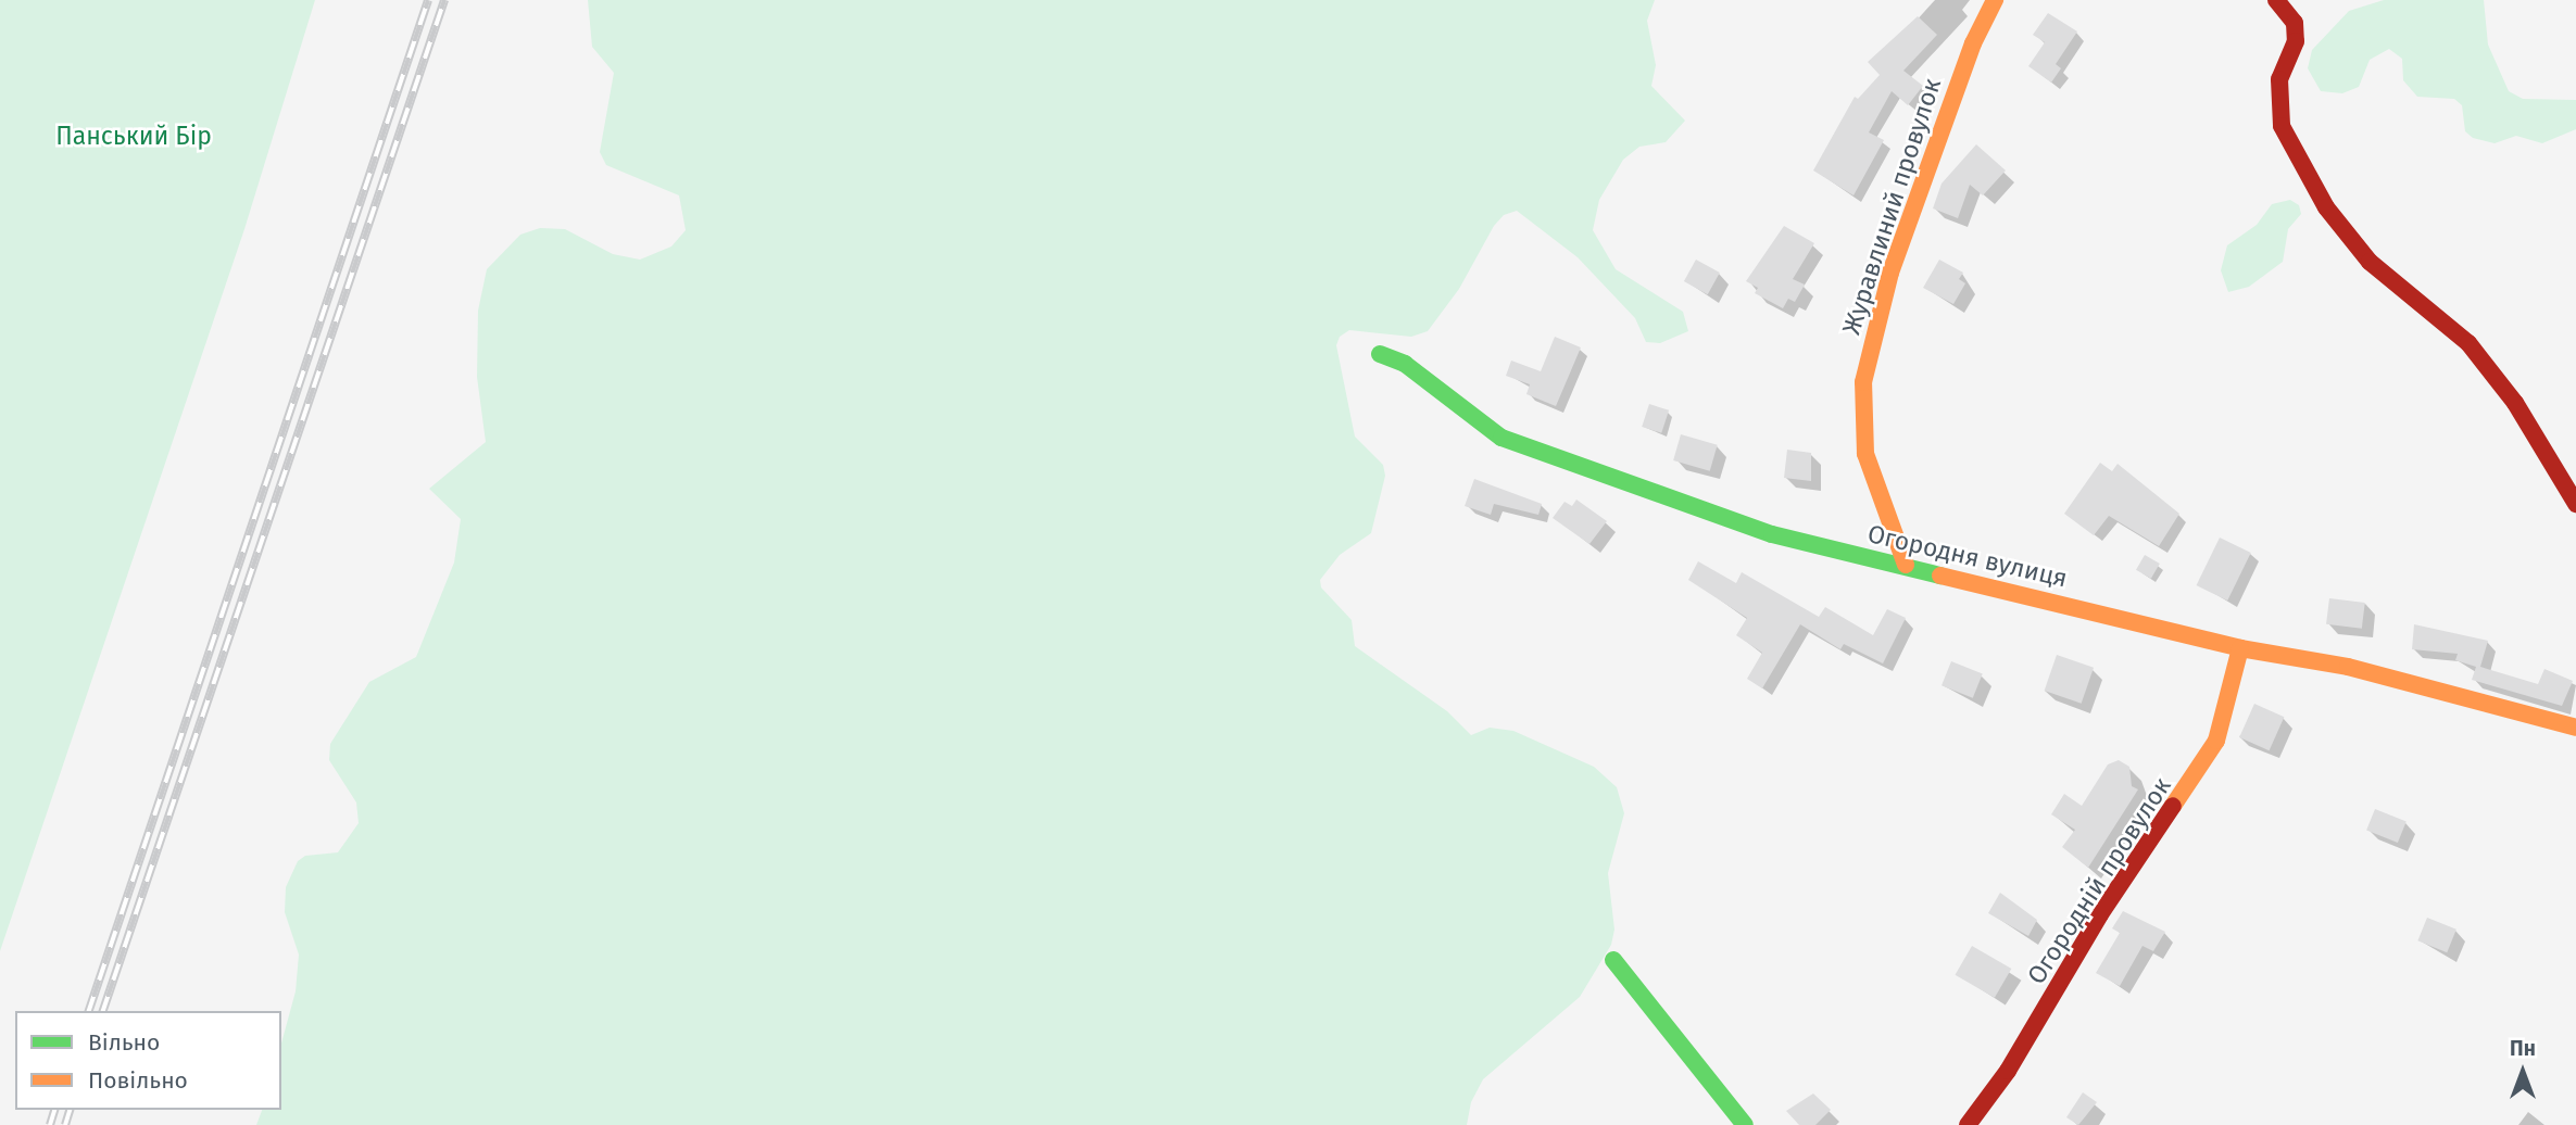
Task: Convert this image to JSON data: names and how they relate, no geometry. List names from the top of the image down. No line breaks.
{"streets":{"street":["Журавлиний провулок","Огородня вулиця","Огородній провулок"]},"crossings":[["Журавлиний провулок","Огородня вулиця"],["Огородня вулиця","Огородній провулок"]],"parks":["Панський Бір"],"legend":["Вільно","Повільно"],"north":"top"}
